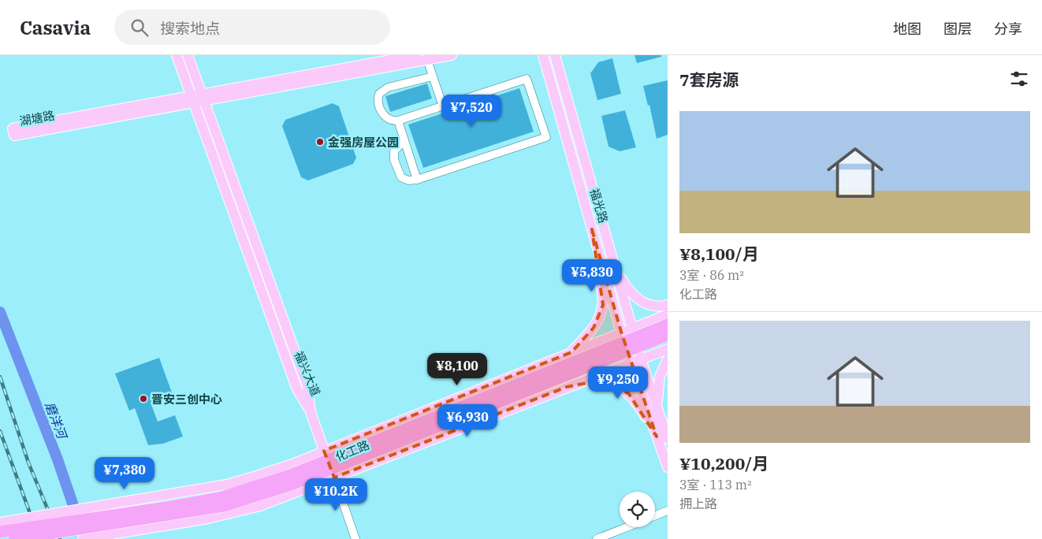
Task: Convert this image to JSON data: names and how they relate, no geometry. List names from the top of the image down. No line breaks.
{"streets":{"highway":["化工路"],"main road":["湖塘路","福光路","福兴大道"]},"crossings":[["湖塘路","福兴大道"]],"water":["磨洋河"],"places":["金强房屋公园","晋安三创中心"],"page":{"header":"Casavia","search":"搜索地点","nav":["地图","图层","分享"],"heading":"7套房源","price":["¥7,520","¥5,830","¥8,100","¥9,250","¥6,930","¥7,380","¥10.2K"],"list":[{"name":"¥8,100/月","note":"3室 · 86 m² · 化工路"},{"name":"¥10,200/月","note":"3室 · 113 m² · 拥上路"}]}}
